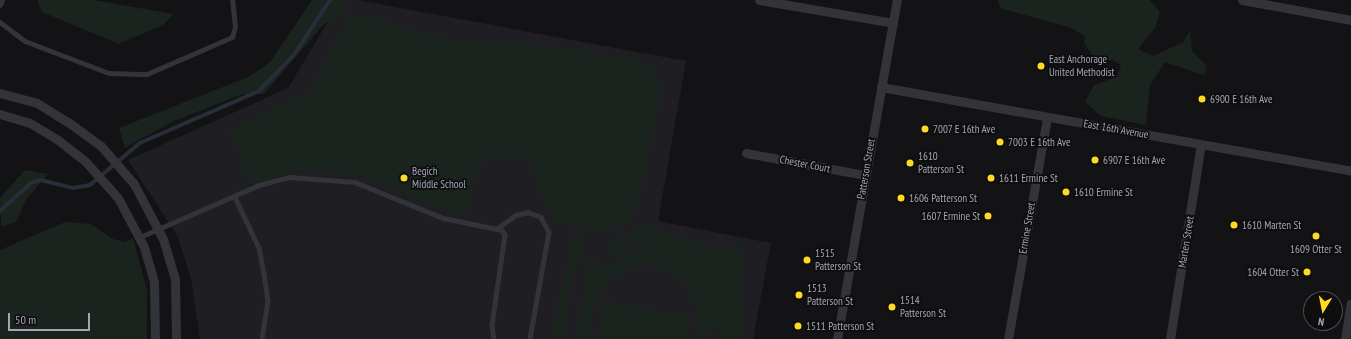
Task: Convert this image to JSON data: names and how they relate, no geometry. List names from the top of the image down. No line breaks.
{"streets":{"street":["East 16th Avenue","Chester Court","Patterson Street","Ermine Street","Marten Street"]},"crossings":[["East 16th Avenue","Patterson Street"],["East 16th Avenue","Ermine Street"],["East 16th Avenue","Marten Street"],["Chester Court","Patterson Street"]],"places":["East Anchorage United Methodist","6900 E 16th Ave","7007 E 16th Ave","7003 E 16th Ave","6907 E 16th Ave","1610 Patterson St","Begich Middle School","1611 Ermine St","1610 Ermine St","1606 Patterson St","1607 Ermine St","1610 Marten St","1609 Otter St","1515 Patterson St","1604 Otter St","1513 Patterson St","1514 Patterson St","1511 Patterson St"],"scale_bar":"50 m","north":"bottom"}
